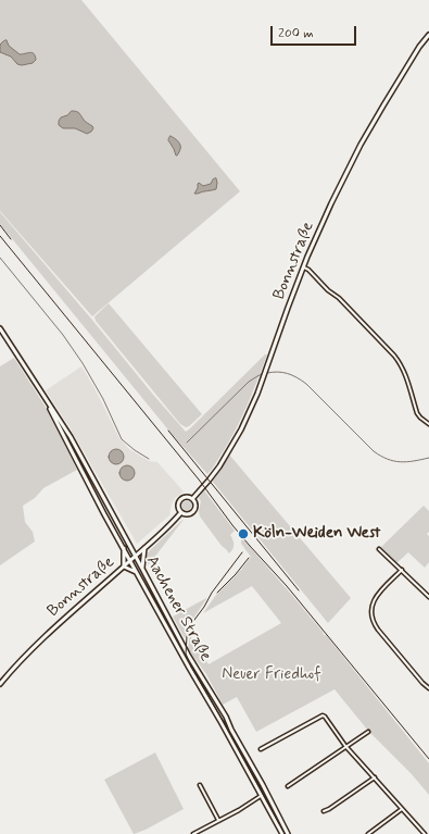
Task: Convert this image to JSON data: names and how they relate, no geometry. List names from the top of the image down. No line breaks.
{"streets":{"main road":["Bonnstraße","Aachener Straße"]},"crossings":[["Bonnstraße","Aachener Straße"]],"parks":["Neuer Friedhof"],"places":["Köln-Weiden West"],"scale_bar":"200 m"}
